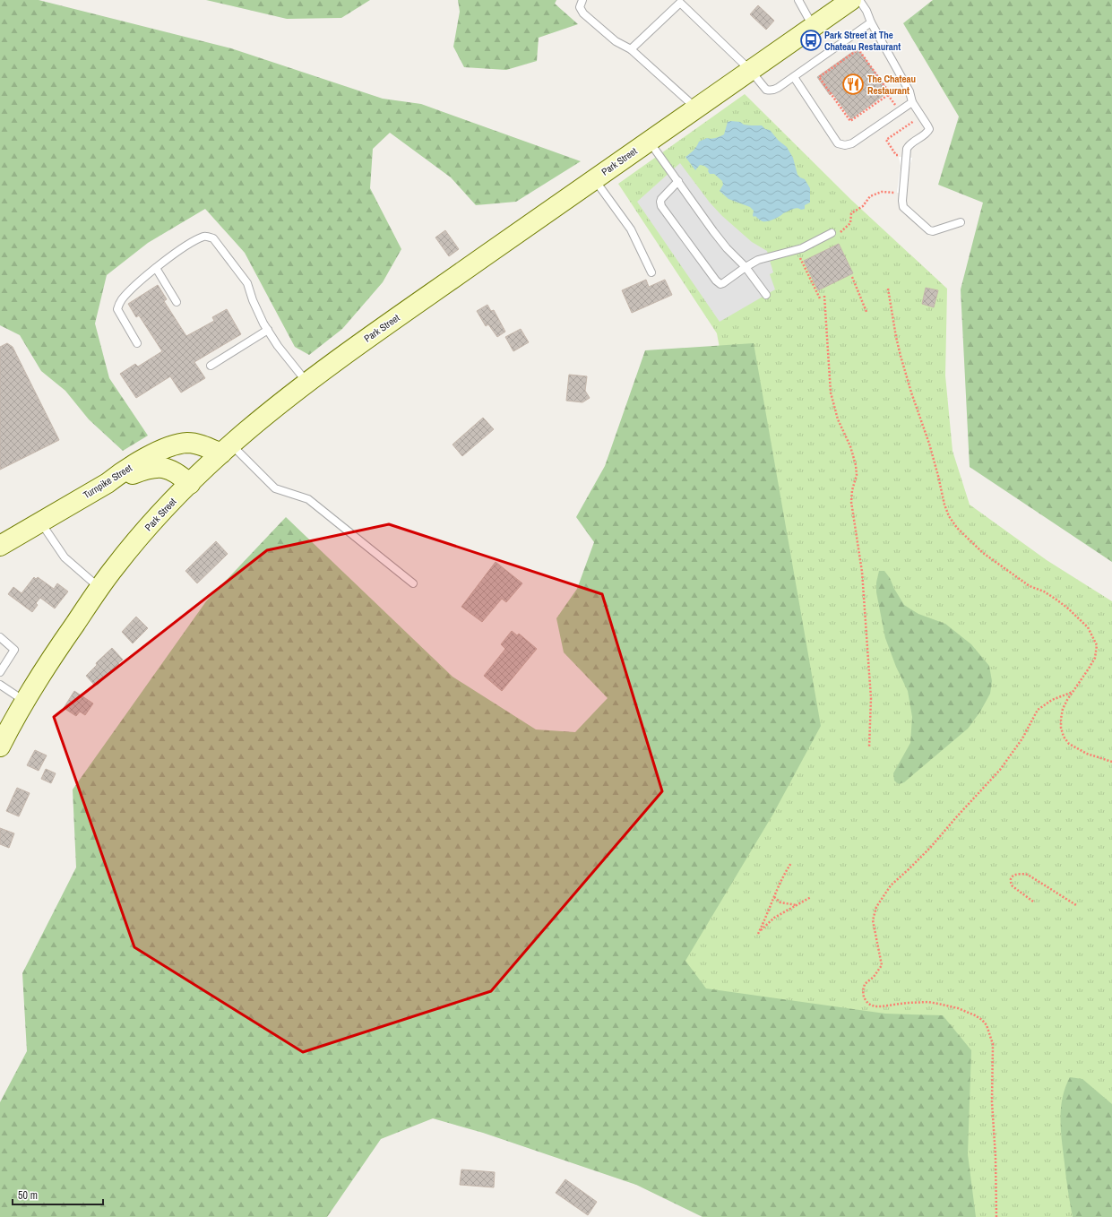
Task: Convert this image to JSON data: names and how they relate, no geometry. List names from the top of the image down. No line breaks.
{"streets":{"main road":["Park Street","Turnpike Street"]},"crossings":[["Park Street","Turnpike Street"]],"places":{"bus stop":["Park Street at The Chateau Restaurant"],"restaurant":["The Chateau Restaurant"]},"scale_bar":"50 m"}
